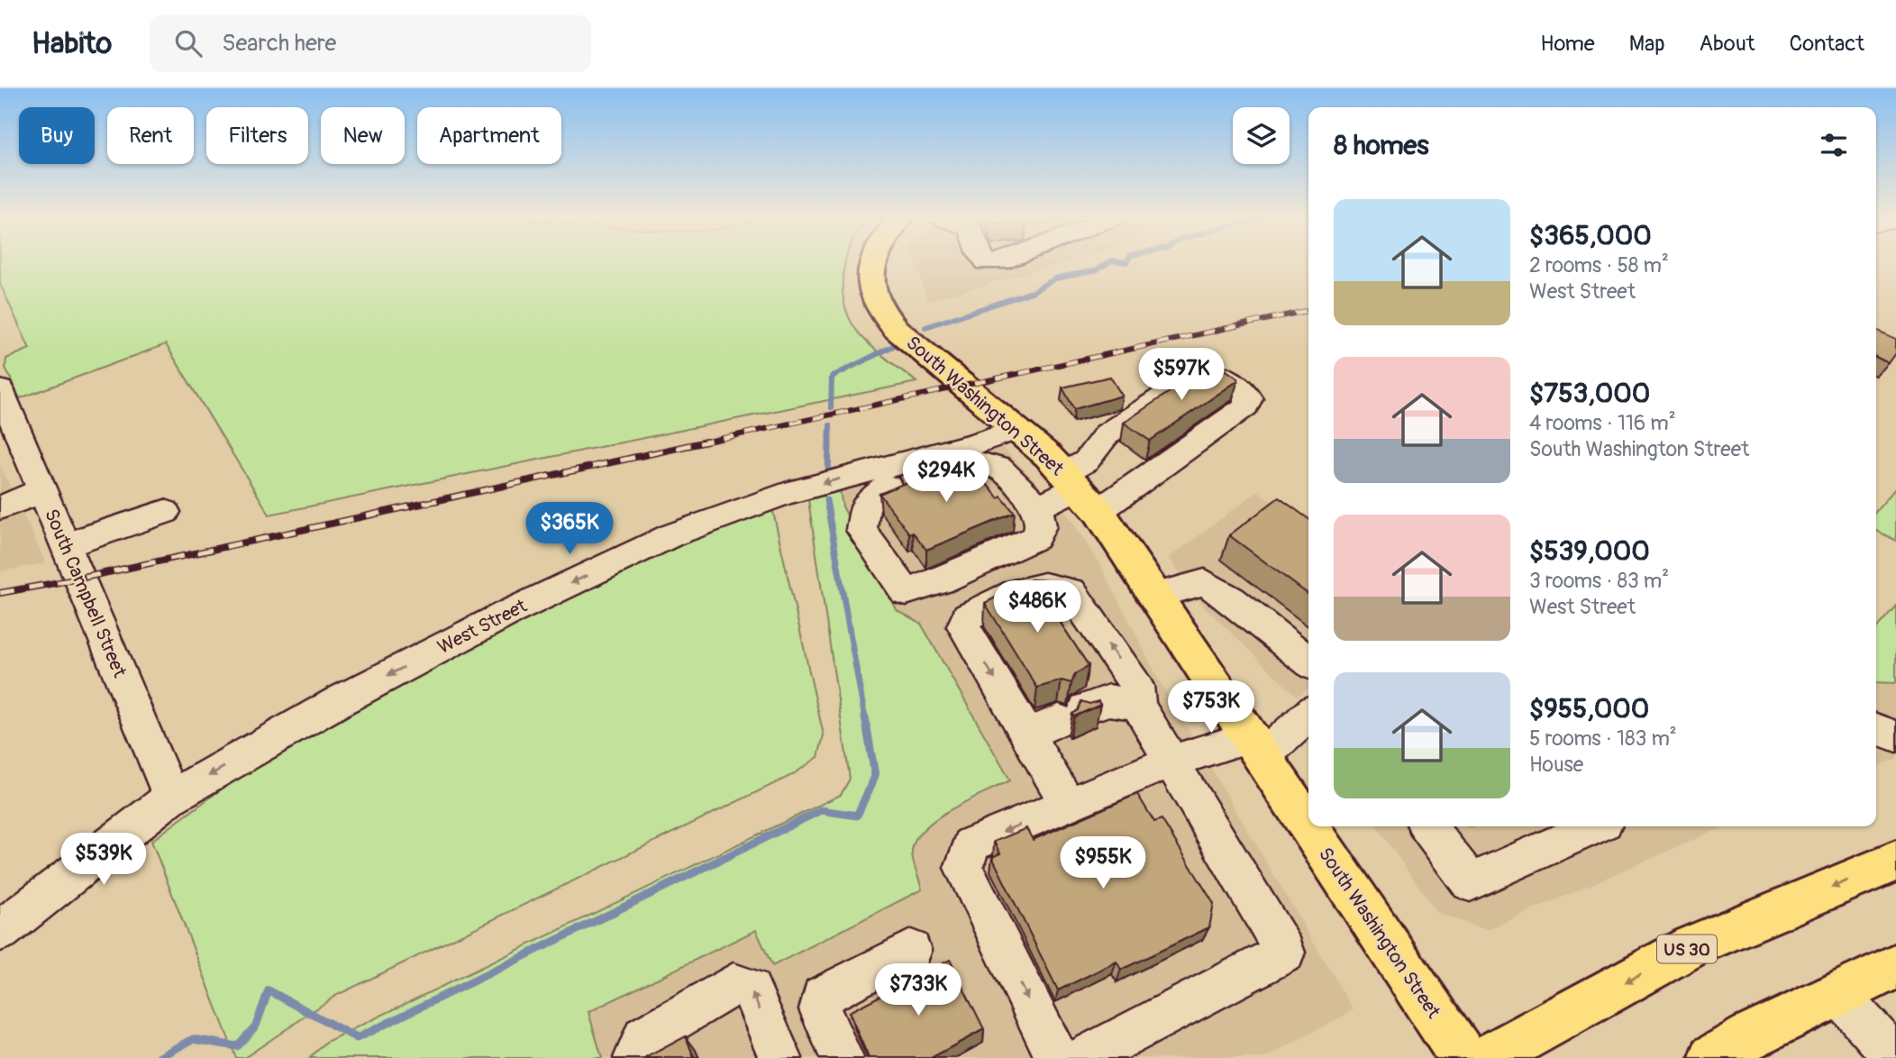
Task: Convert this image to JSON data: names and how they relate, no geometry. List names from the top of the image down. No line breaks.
{"streets":{"main road":["South Washington Street","US 30"],"street":["South Campbell Street","West Street"]},"crossings":[["South Washington Street","West Street"],["South Campbell Street","West Street"]],"one_way":["West Street"],"page":{"header":"Habito","search":"Search here","nav":["Home","Map","About","Contact"],"chip":["Buy","Rent","Filters","New","Apartment"],"heading":"8 homes","list":[{"name":"$365,000","note":"2 rooms · 58 m² · West Street"},{"name":"$753,000","note":"4 rooms · 116 m² · South Washington Street"},{"name":"$539,000","note":"3 rooms · 83 m² · West Street"},{"name":"$955,000","note":"5 rooms · 183 m² · House"}],"price":["$597K","$294K","$365K","$486K","$753K","$539K","$955K","$733K"]}}
